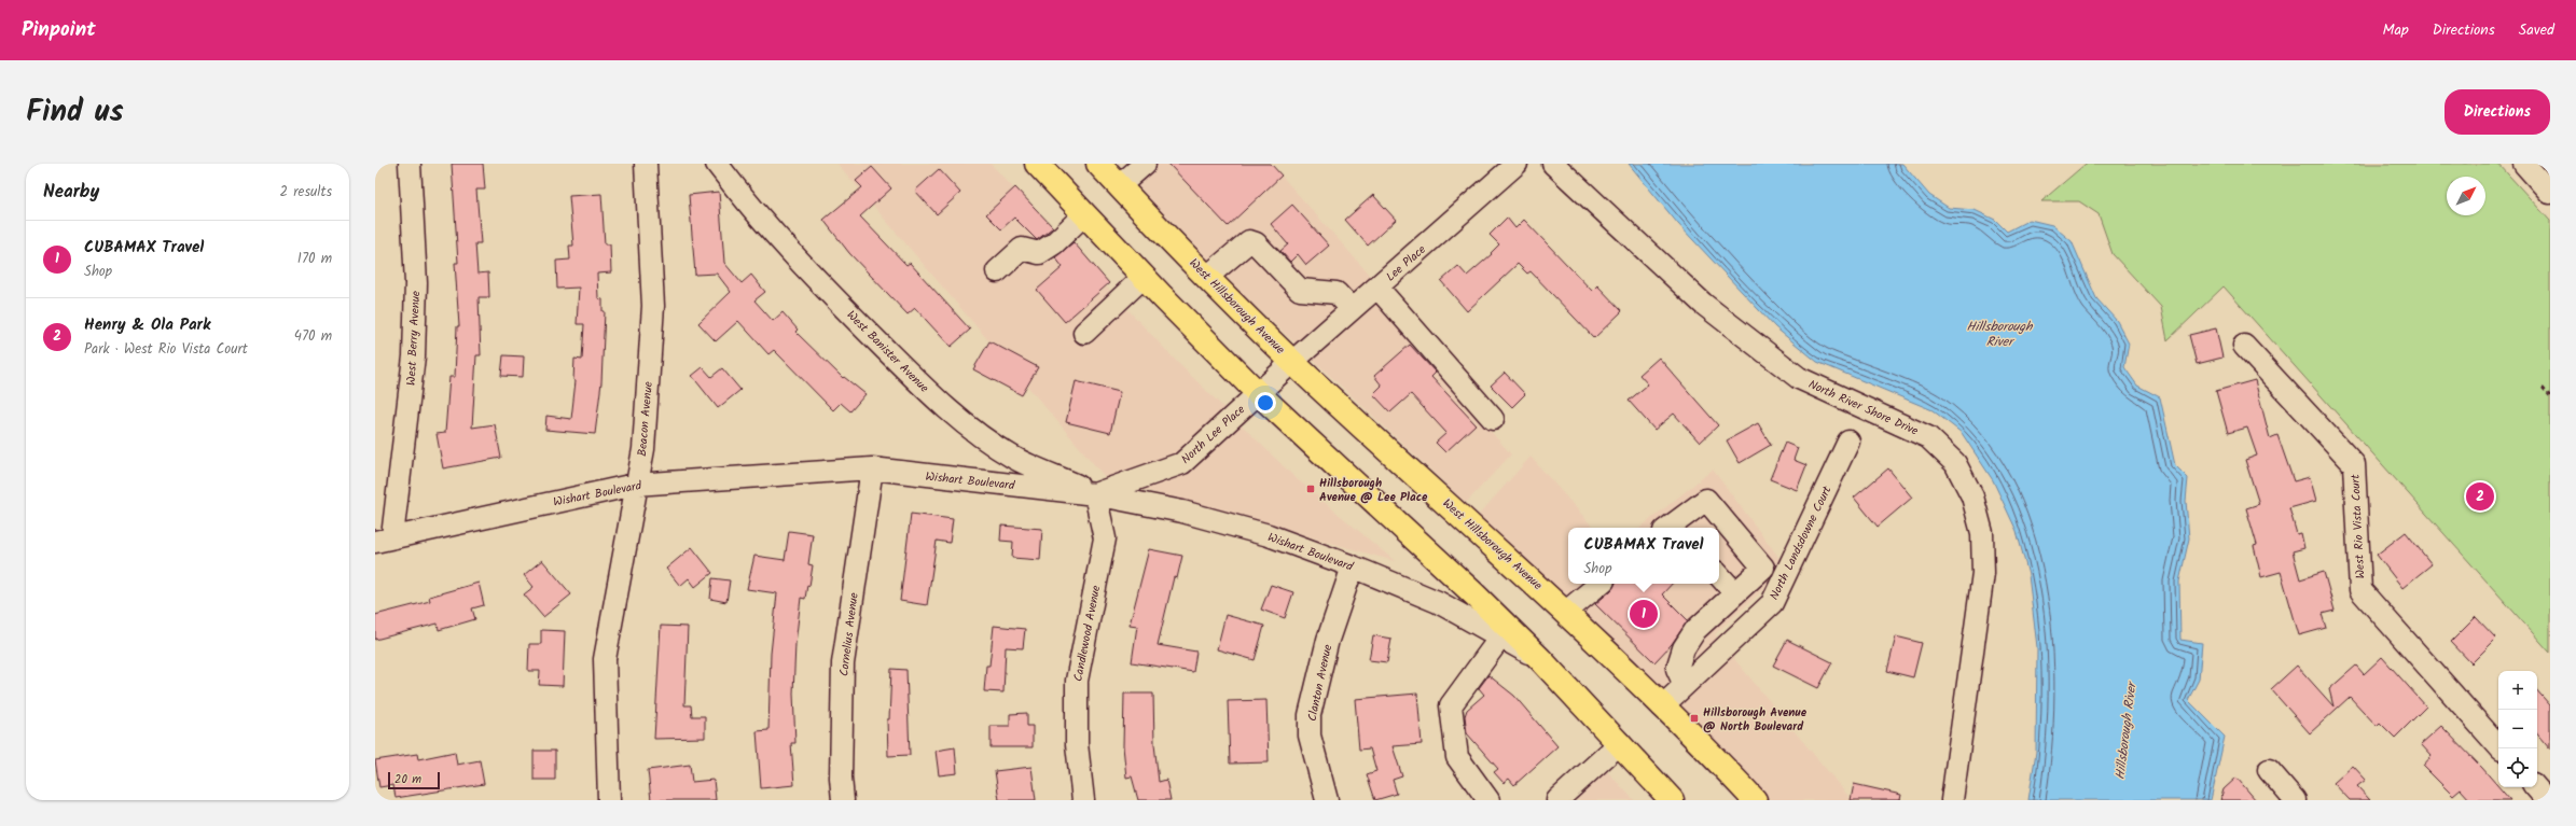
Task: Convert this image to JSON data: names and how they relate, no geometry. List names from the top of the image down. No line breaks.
{"streets":{"main road":["West Hillsborough Avenue"],"street":["Lee Place","West Berry Avenue","West Banister Avenue","North River Shore Drive","Beacon Avenue","North Lee Place","Wishart Boulevard","West Rio Vista Court","North Landsdowne Court","Candlewood Avenue","Cornelius Avenue","Clanton Avenue"]},"crossings":[["Lee Place","West Hillsborough Avenue"],["Lee Place","North Lee Place"],["West Hillsborough Avenue","North Lee Place"],["West Hillsborough Avenue","North Landsdowne Court"],["West Berry Avenue","Wishart Boulevard"],["West Banister Avenue","North Lee Place"],["West Banister Avenue","Wishart Boulevard"],["West Banister Avenue","Candlewood Avenue"],["Beacon Avenue","Wishart Boulevard"],["North Lee Place","Wishart Boulevard"],["North Lee Place","Candlewood Avenue"],["Wishart Boulevard","Candlewood Avenue"],["Wishart Boulevard","Cornelius Avenue"],["Wishart Boulevard","Clanton Avenue"]],"water":["Hillsborough River"],"places":{"transit":["Hillsborough Avenue @ Lee Place","Hillsborough Avenue @ North Boulevard"]},"scale_bar":"20 m","north":"top right","page":{"header":"Pinpoint","nav":["Map","Directions","Saved"],"title":"Find us","buttons":"Directions","heading":["Nearby","2 results"],"list":[{"mark":"1","name":"CUBAMAX Travel","note":"Shop","value":"170 m"},{"mark":"2","name":"Henry & Ola Park","note":"Park · West Rio Vista Court","value":"470 m"}],"pins":["2","1"],"popup":["CUBAMAX Travel","Shop"],"map_buttons":["+","−"],"scale":"20 m"}}
